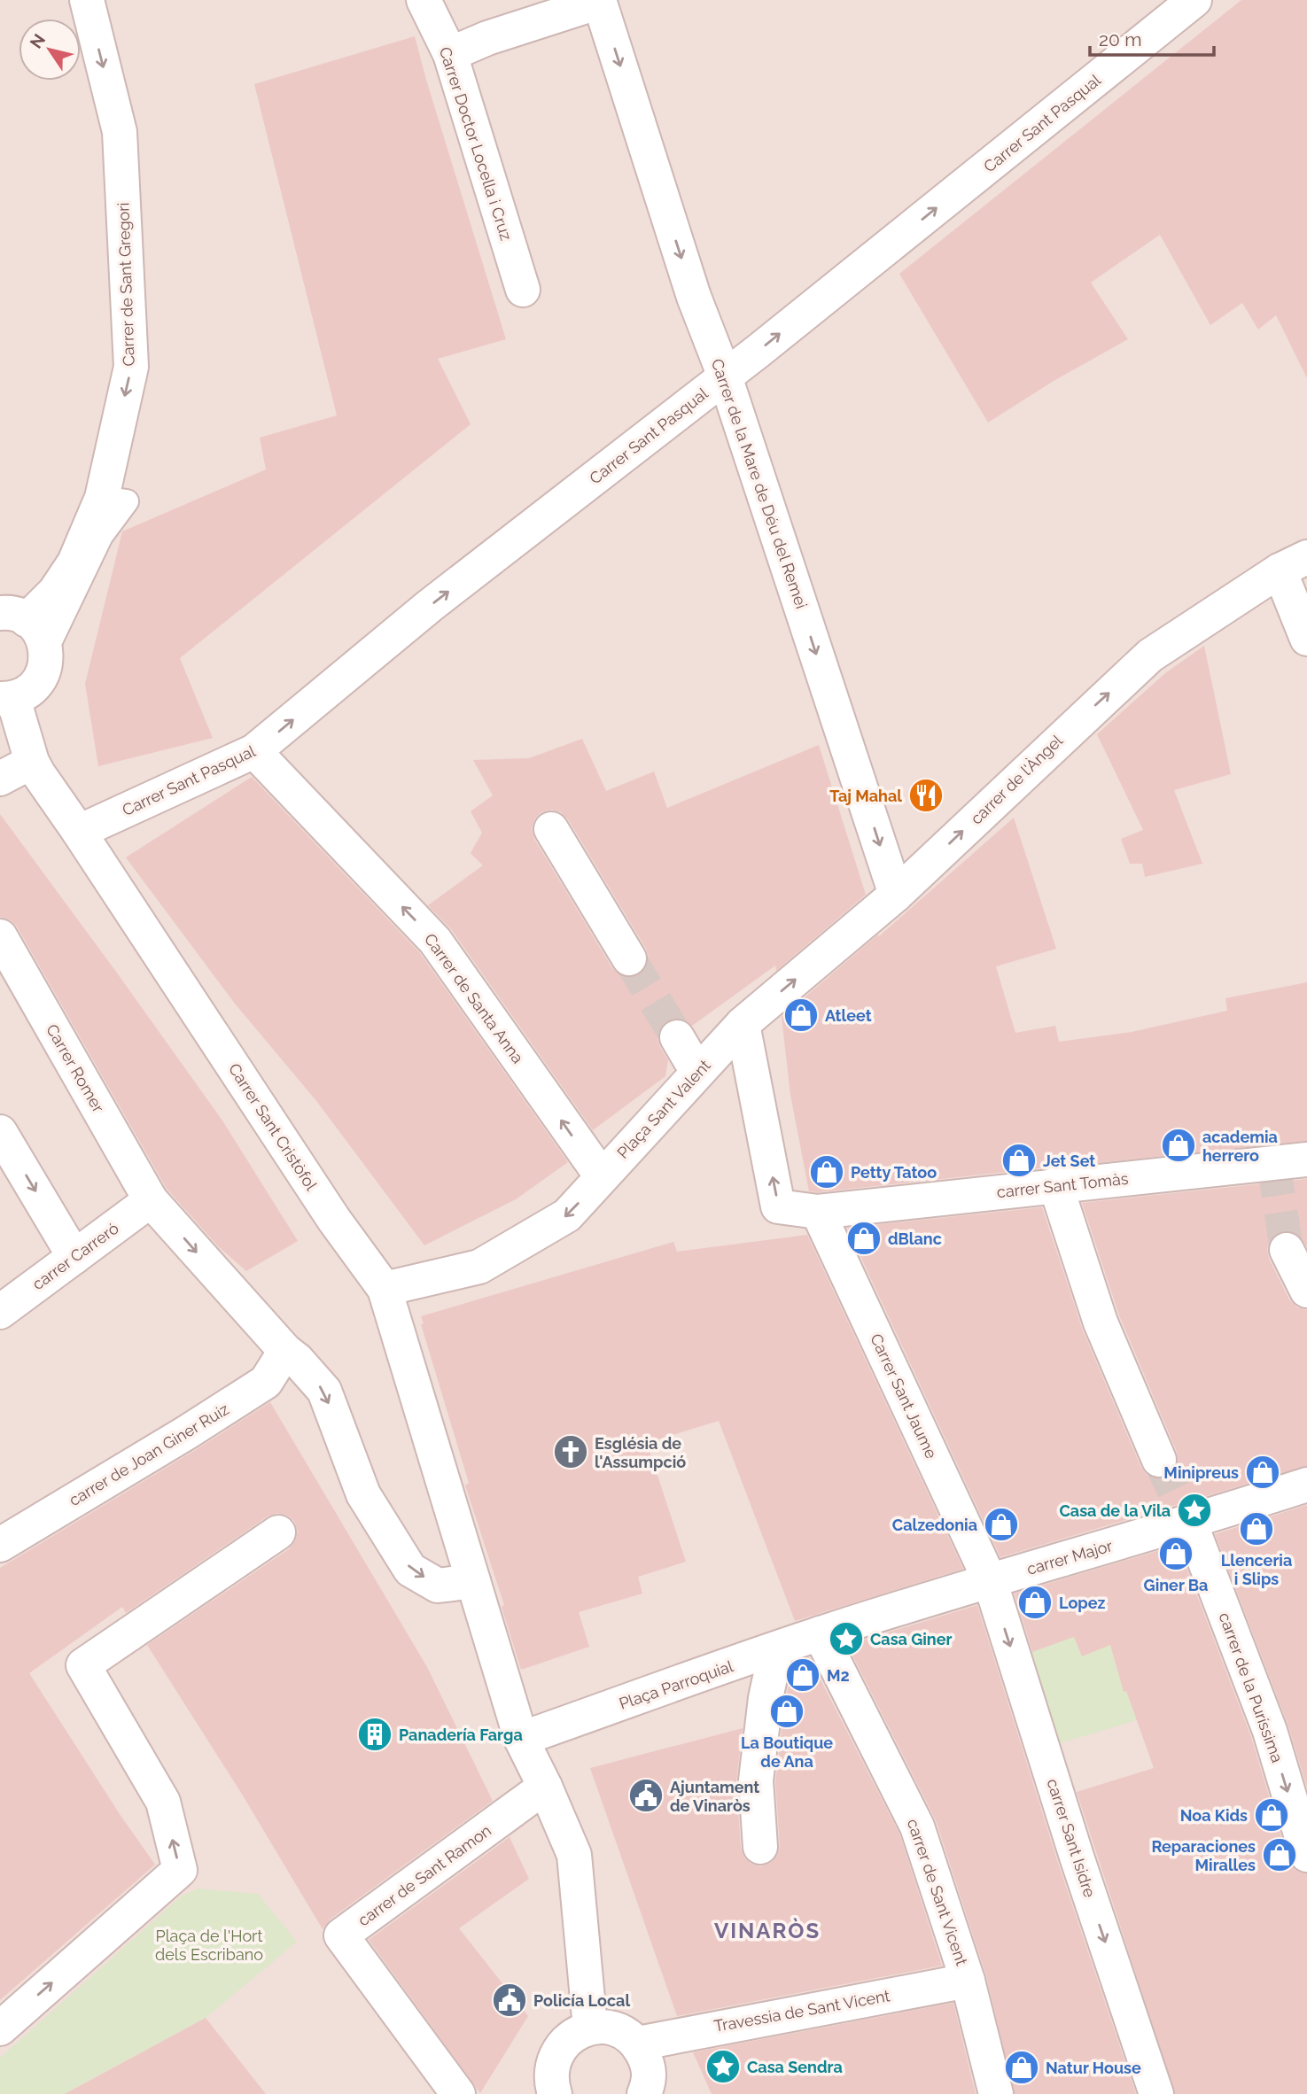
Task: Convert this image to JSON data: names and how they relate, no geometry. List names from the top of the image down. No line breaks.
{"streets":{"street":["Carrer Sant Pasqual","Carrer Doctor Locella i Cruz","Carrer de Sant Gregori","Carrer de la Mare de Déu del Remei","carrer de l'Àngel","Carrer de Santa Anna","Carrer Romer","Plaça Sant Valent","Carrer Sant Cristòfol","carrer Sant Tomàs","carrer Carreró","Carrer Sant Jaume","carrer de Joan Giner Ruiz","carrer Major","Plaça Parroquial","carrer de la Puríssima","carrer Sant Isidre","carrer de Sant Ramon","carrer de Sant Vicent","Travessia de Sant Vicent"]},"crossings":[["Carrer Sant Pasqual","Carrer de la Mare de Déu del Remei"],["Carrer Sant Pasqual","Carrer de Santa Anna"],["Carrer Sant Pasqual","Carrer Sant Cristòfol"],["Carrer Doctor Locella i Cruz","Carrer de la Mare de Déu del Remei"],["Carrer de la Mare de Déu del Remei","carrer de l'Àngel"],["carrer de l'Àngel","Plaça Sant Valent"],["Carrer de Santa Anna","Plaça Sant Valent"],["Carrer Romer","carrer Carreró"],["Plaça Sant Valent","Carrer Sant Cristòfol"],["Carrer Sant Cristòfol","Plaça Parroquial"],["Carrer Sant Cristòfol","carrer de Sant Ramon"],["carrer Sant Tomàs","Carrer Sant Jaume"],["Carrer Sant Jaume","carrer Major"],["Carrer Sant Jaume","carrer Sant Isidre"],["carrer Major","Plaça Parroquial"],["carrer Major","carrer de la Puríssima"],["carrer Major","carrer Sant Isidre"],["carrer Major","carrer de Sant Vicent"],["Plaça Parroquial","carrer de Sant Vicent"],["carrer de Sant Vicent","Travessia de Sant Vicent"]],"one_way":["Carrer Sant Pasqual","Carrer de Sant Gregori","Carrer de la Mare de Déu del Remei","carrer de l'Àngel","Plaça Sant Valent","carrer de la Puríssima"],"districts":["VINARÒS"],"parks":["Plaça de l'Hort dels Escribano"],"places":{"restaurant":["Taj Mahal"],"shop":["Atleet","academia herrero","Jet Set","Petty Tatoo","dBlanc","Minipreus","Calzedonia","Llenceria i Slips","Giner Ba","Lopez","M2","La Boutique de Ana","Noa Kids","Reparaciones Miralles","Natur House"],"church":["Església de l'Assumpció"],"place":["Casa de la Vila","Casa Giner","Casa Sendra"],"building":["Panadería Farga"],"public building":["Ajuntament de Vinaròs","Policía Local"]},"scale_bar":"20 m","north":"top left"}
